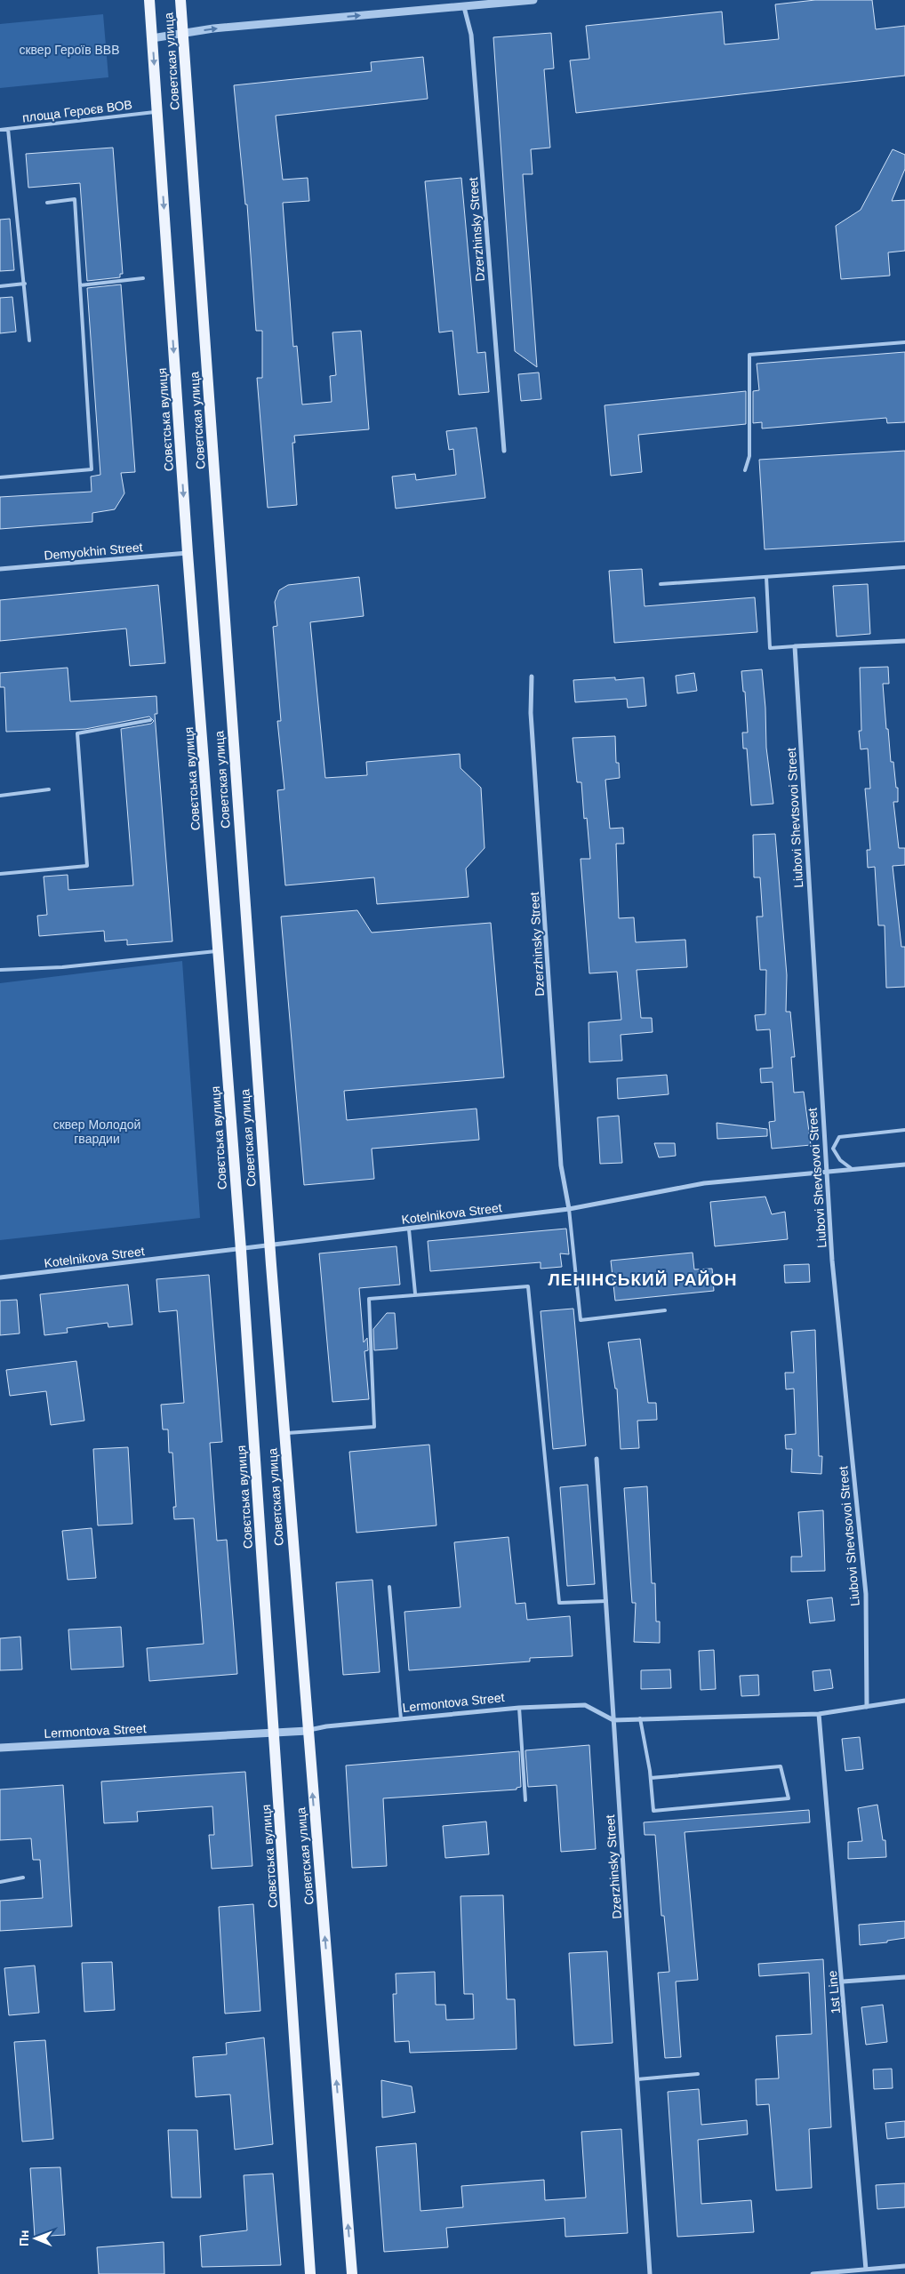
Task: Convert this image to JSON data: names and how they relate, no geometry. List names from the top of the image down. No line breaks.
{"streets":{"main road":["Советская улица","Совєтська вулиця"],"street":["Dzerzhinsky Street","Demyokhin Street","Liubovi Shevtsovoi Street","Kotelnikova Street","Lermontova Street","1st Line"],"lane":["площа Героєв ВОВ"]},"crossings":[["Советская улица","Kotelnikova Street"],["Советская улица","Lermontova Street"],["площа Героєв ВОВ","Совєтська вулиця"],["Dzerzhinsky Street","Kotelnikova Street"],["Dzerzhinsky Street","Lermontova Street"],["Совєтська вулиця","Demyokhin Street"],["Совєтська вулиця","Kotelnikova Street"],["Совєтська вулиця","Lermontova Street"],["Liubovi Shevtsovoi Street","Kotelnikova Street"]],"districts":["ЛЕНІНСЬКИЙ РАЙОН"],"parks":["сквер Героїв ВВВ","сквер Молодой гвардии"],"north":"left"}
